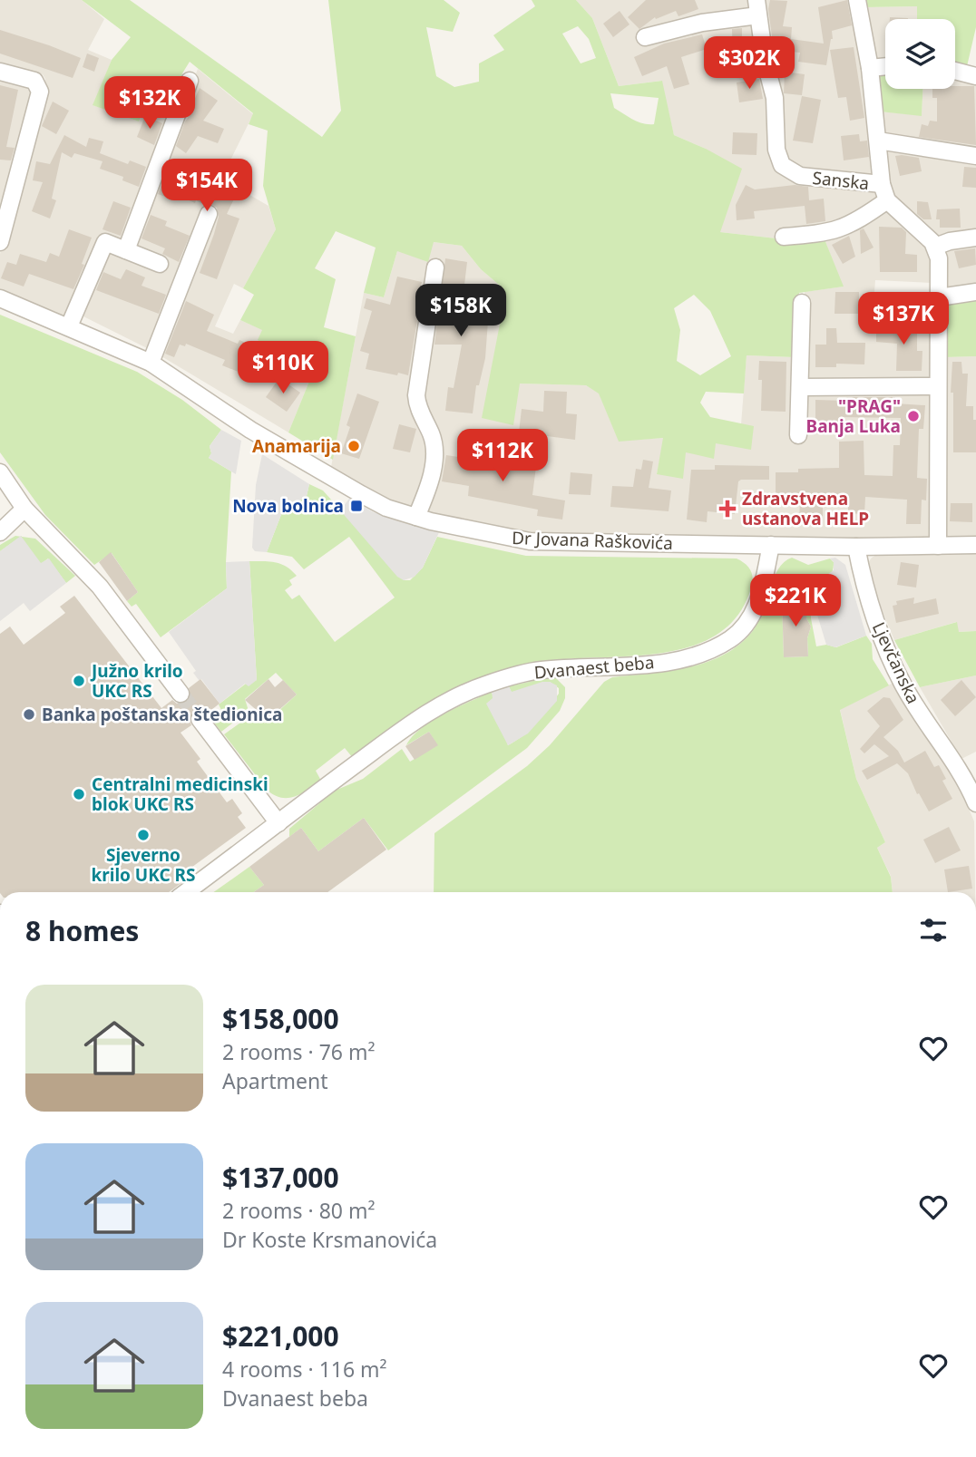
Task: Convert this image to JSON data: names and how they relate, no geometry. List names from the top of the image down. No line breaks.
{"streets":{"street":["Sanska","Dr Jovana Raškovića","Ljevčanska","Dvanaest beba"]},"crossings":[["Dr Jovana Raškovića","Ljevčanska"],["Dr Jovana Raškovića","Dvanaest beba"]],"places":{"other":["\"PRAG\" Banja Luka","Anamarija","Južno krilo UKC RS","Banka poštanska štedionica","Centralni medicinski blok UKC RS","Sjeverno krilo UKC RS"],"transit":["Nova bolnica"],"health":["Zdravstvena ustanova HELP"]},"page":{"price":["$302K","$132K","$154K","$158K","$137K","$110K","$112K","$221K"],"heading":"8 homes","list":[{"name":"$158,000","note":"2 rooms · 76 m² · Apartment"},{"name":"$137,000","note":"2 rooms · 80 m² · Dr Koste Krsmanovića"},{"name":"$221,000","note":"4 rooms · 116 m² · Dvanaest beba"}]}}
